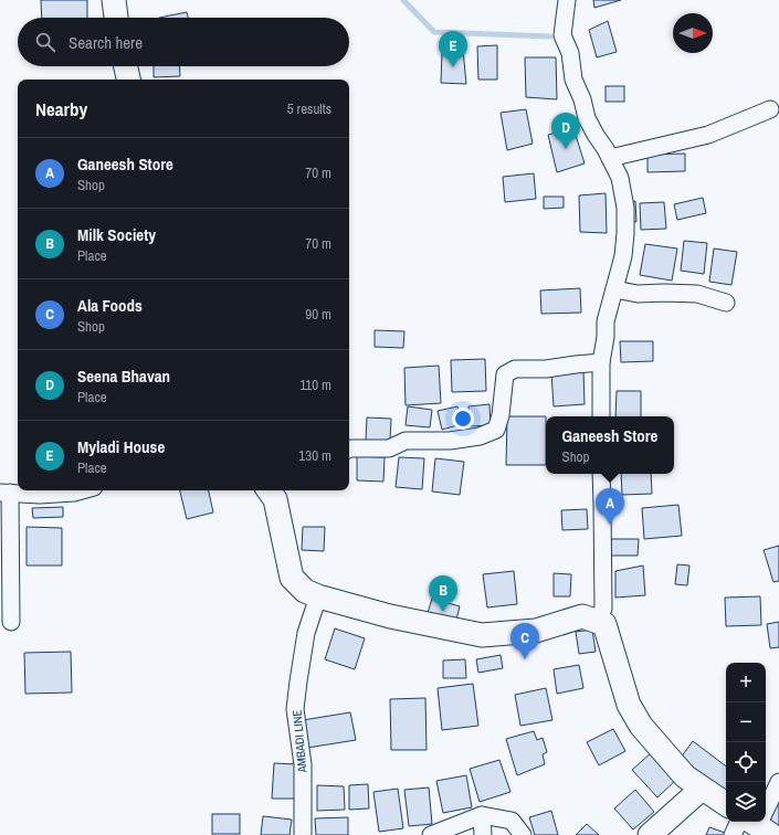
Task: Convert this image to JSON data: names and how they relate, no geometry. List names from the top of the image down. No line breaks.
{"streets":{"street":["AMBADI LINE"]},"north":"right","page":{"search":"Search here","pins":["E","D","A","B","C"],"heading":["Nearby","5 results"],"list":[{"mark":"A","name":"Ganeesh Store","note":"Shop","value":"70 m"},{"mark":"B","name":"Milk Society","note":"Place","value":"70 m"},{"mark":"C","name":"Ala Foods","note":"Shop","value":"90 m"},{"mark":"D","name":"Seena Bhavan","note":"Place","value":"110 m"},{"mark":"E","name":"Myladi House","note":"Place","value":"130 m"}],"popup":["Ganeesh Store","Shop"],"map_buttons":["+","−"]}}
